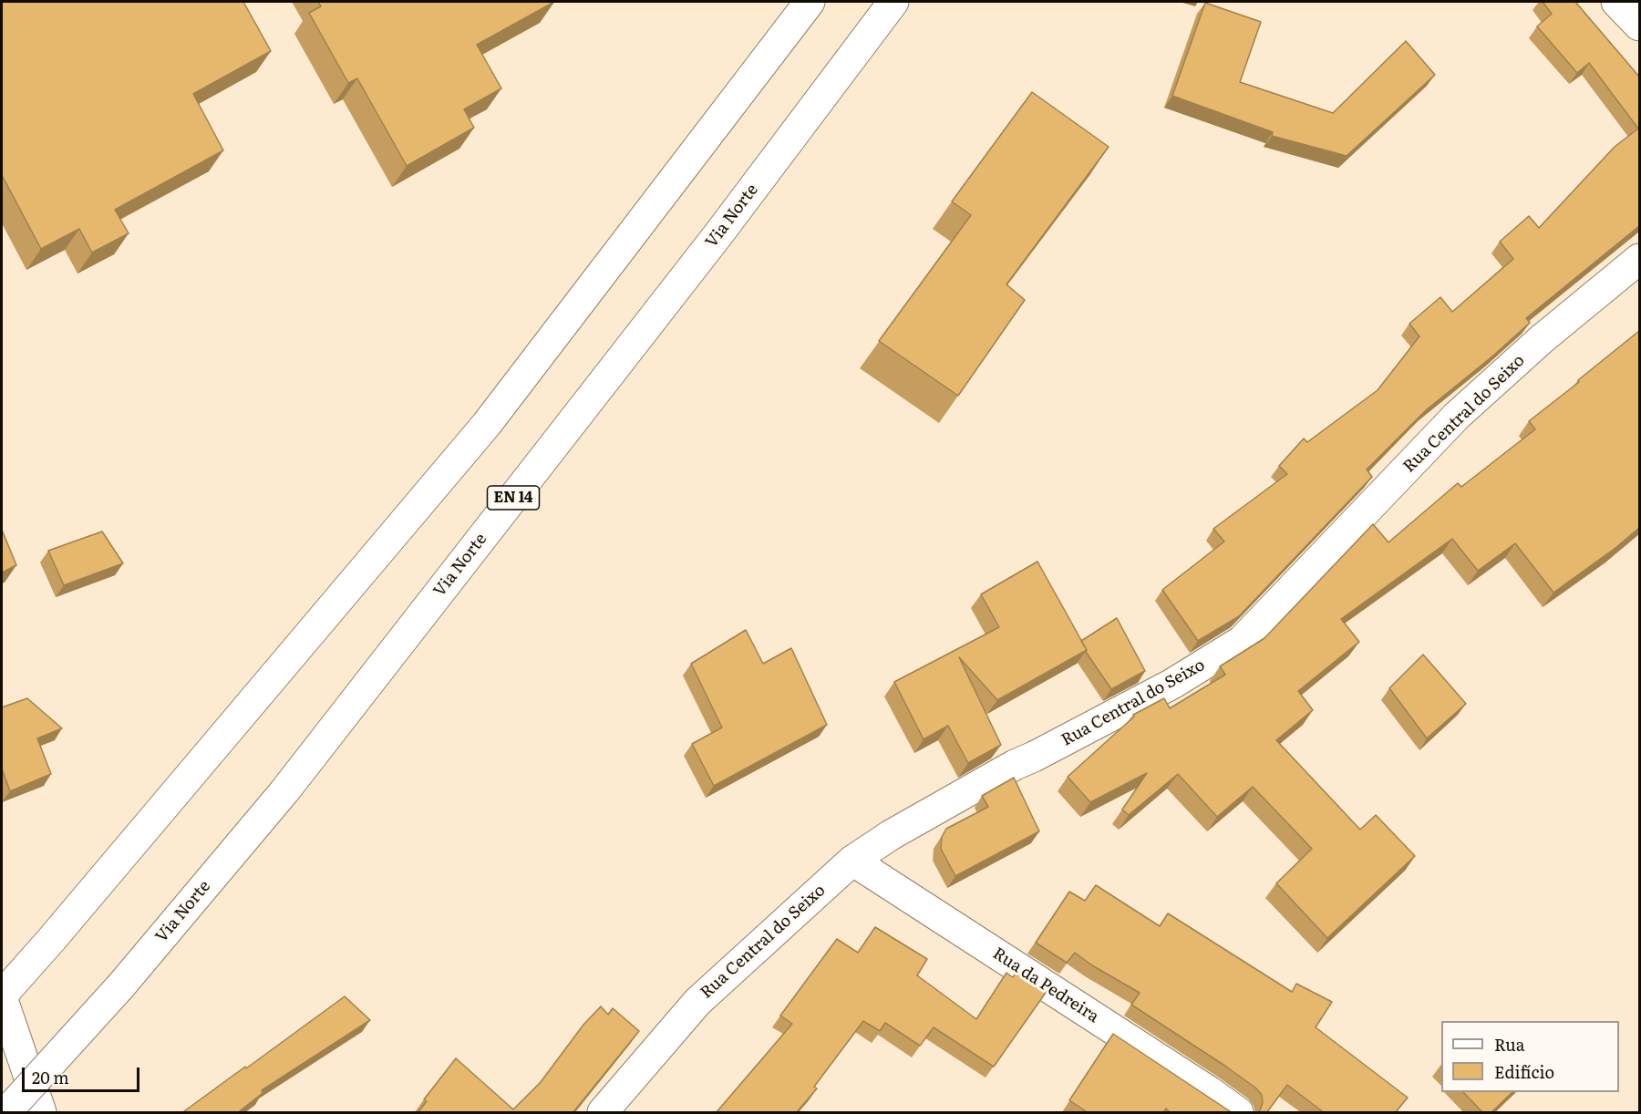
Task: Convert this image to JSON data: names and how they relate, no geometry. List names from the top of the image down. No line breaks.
{"streets":{"main road":["Via Norte","Rua Central do Seixo","EN 14","Rua da Pedreira"]},"crossings":[["Rua Central do Seixo","Rua da Pedreira"]],"legend":["Rua","Edifício"],"scale_bar":"20 m"}
